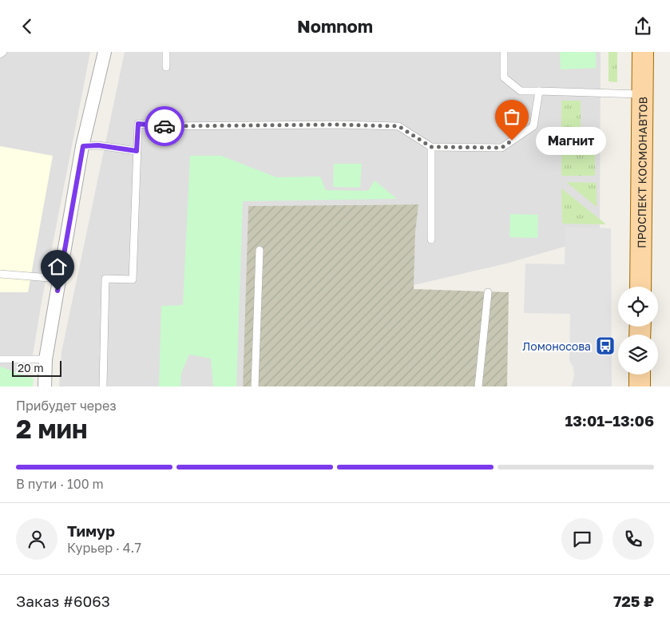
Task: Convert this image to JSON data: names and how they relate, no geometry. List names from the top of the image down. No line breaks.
{"streets":{"main road":["ПРОСПЕКТ КОСМОНАВТОВ"]},"places":{"other":["Магнит"],"bus stop":["Ломоносова"]},"scale_bar":"20 m","page":{"header":"Nomnom","bubble":"Магнит","scale":"20 m","heading":["2 мин","Прибудет через","13:01–13:06"],"panel":["Тимур","Курьер · 4.7","Заказ #6063","725 ₽"],"bar":"В пути · 100 m"}}
